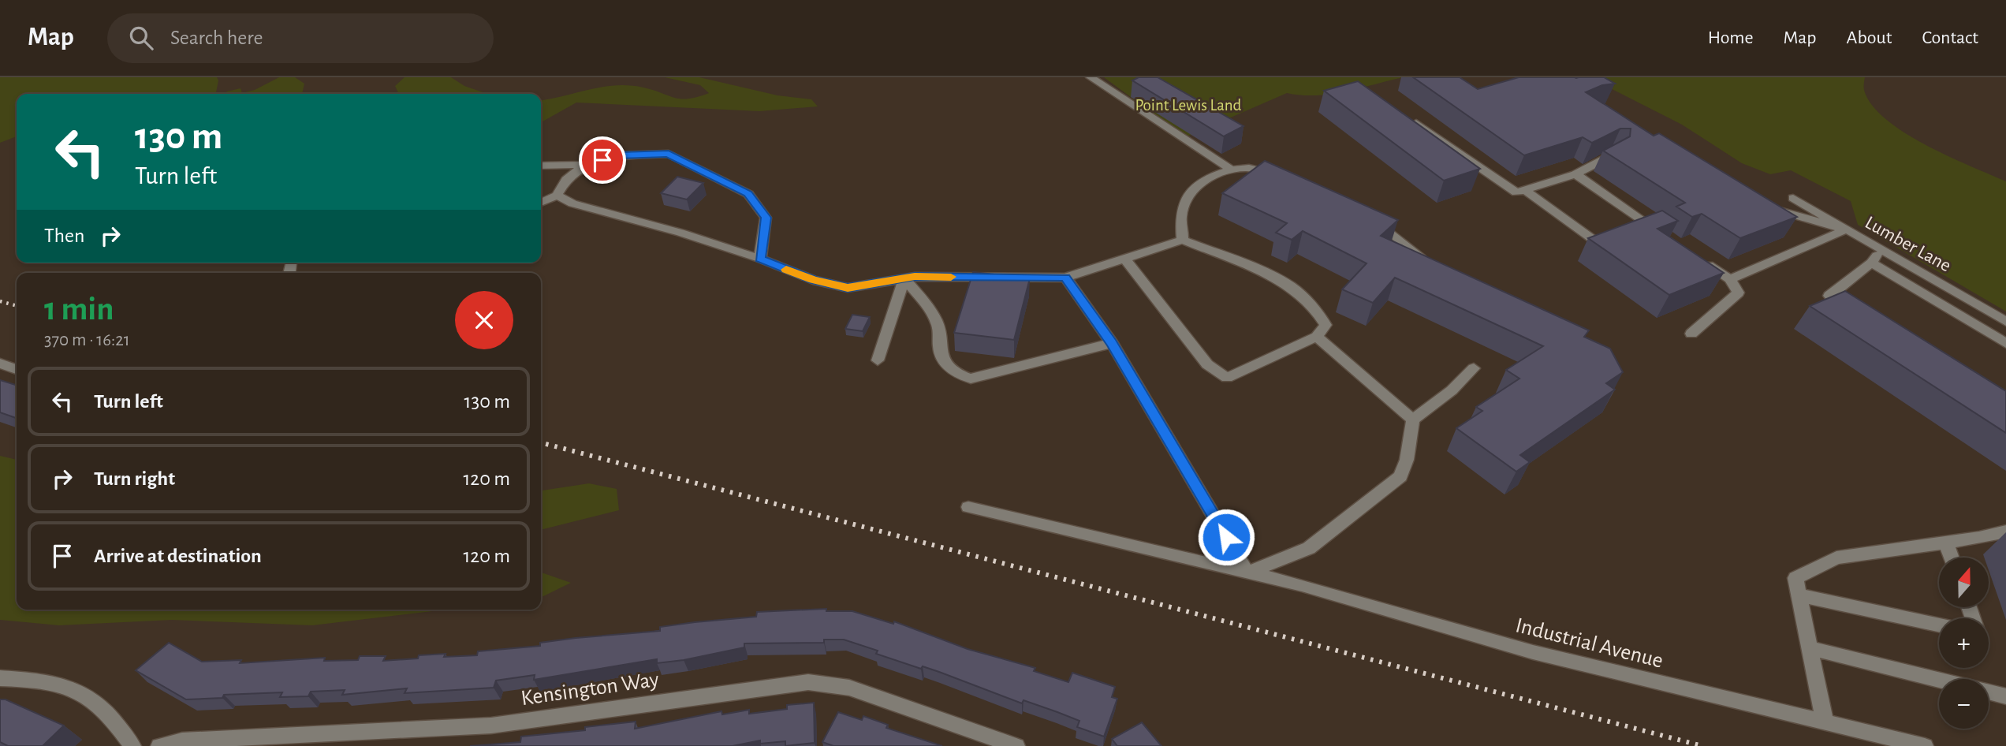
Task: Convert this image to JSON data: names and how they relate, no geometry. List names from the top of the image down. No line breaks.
{"streets":{"street":["Lumber Lane","Industrial Avenue","Kensington Way"]},"parks":["Point Lewis Land"],"north":"top","page":{"header":"Map","search":"Search here","nav":["Home","Map","About","Contact"],"turn":["130 m","Turn left"],"then":"Then","heading":["1 min","370 m · 16:21"],"list":[{"name":"Turn left","value":"130 m"},{"name":"Turn right","value":"120 m"},{"name":"Arrive at destination","value":"120 m"}],"map_buttons":["+","−"]}}
